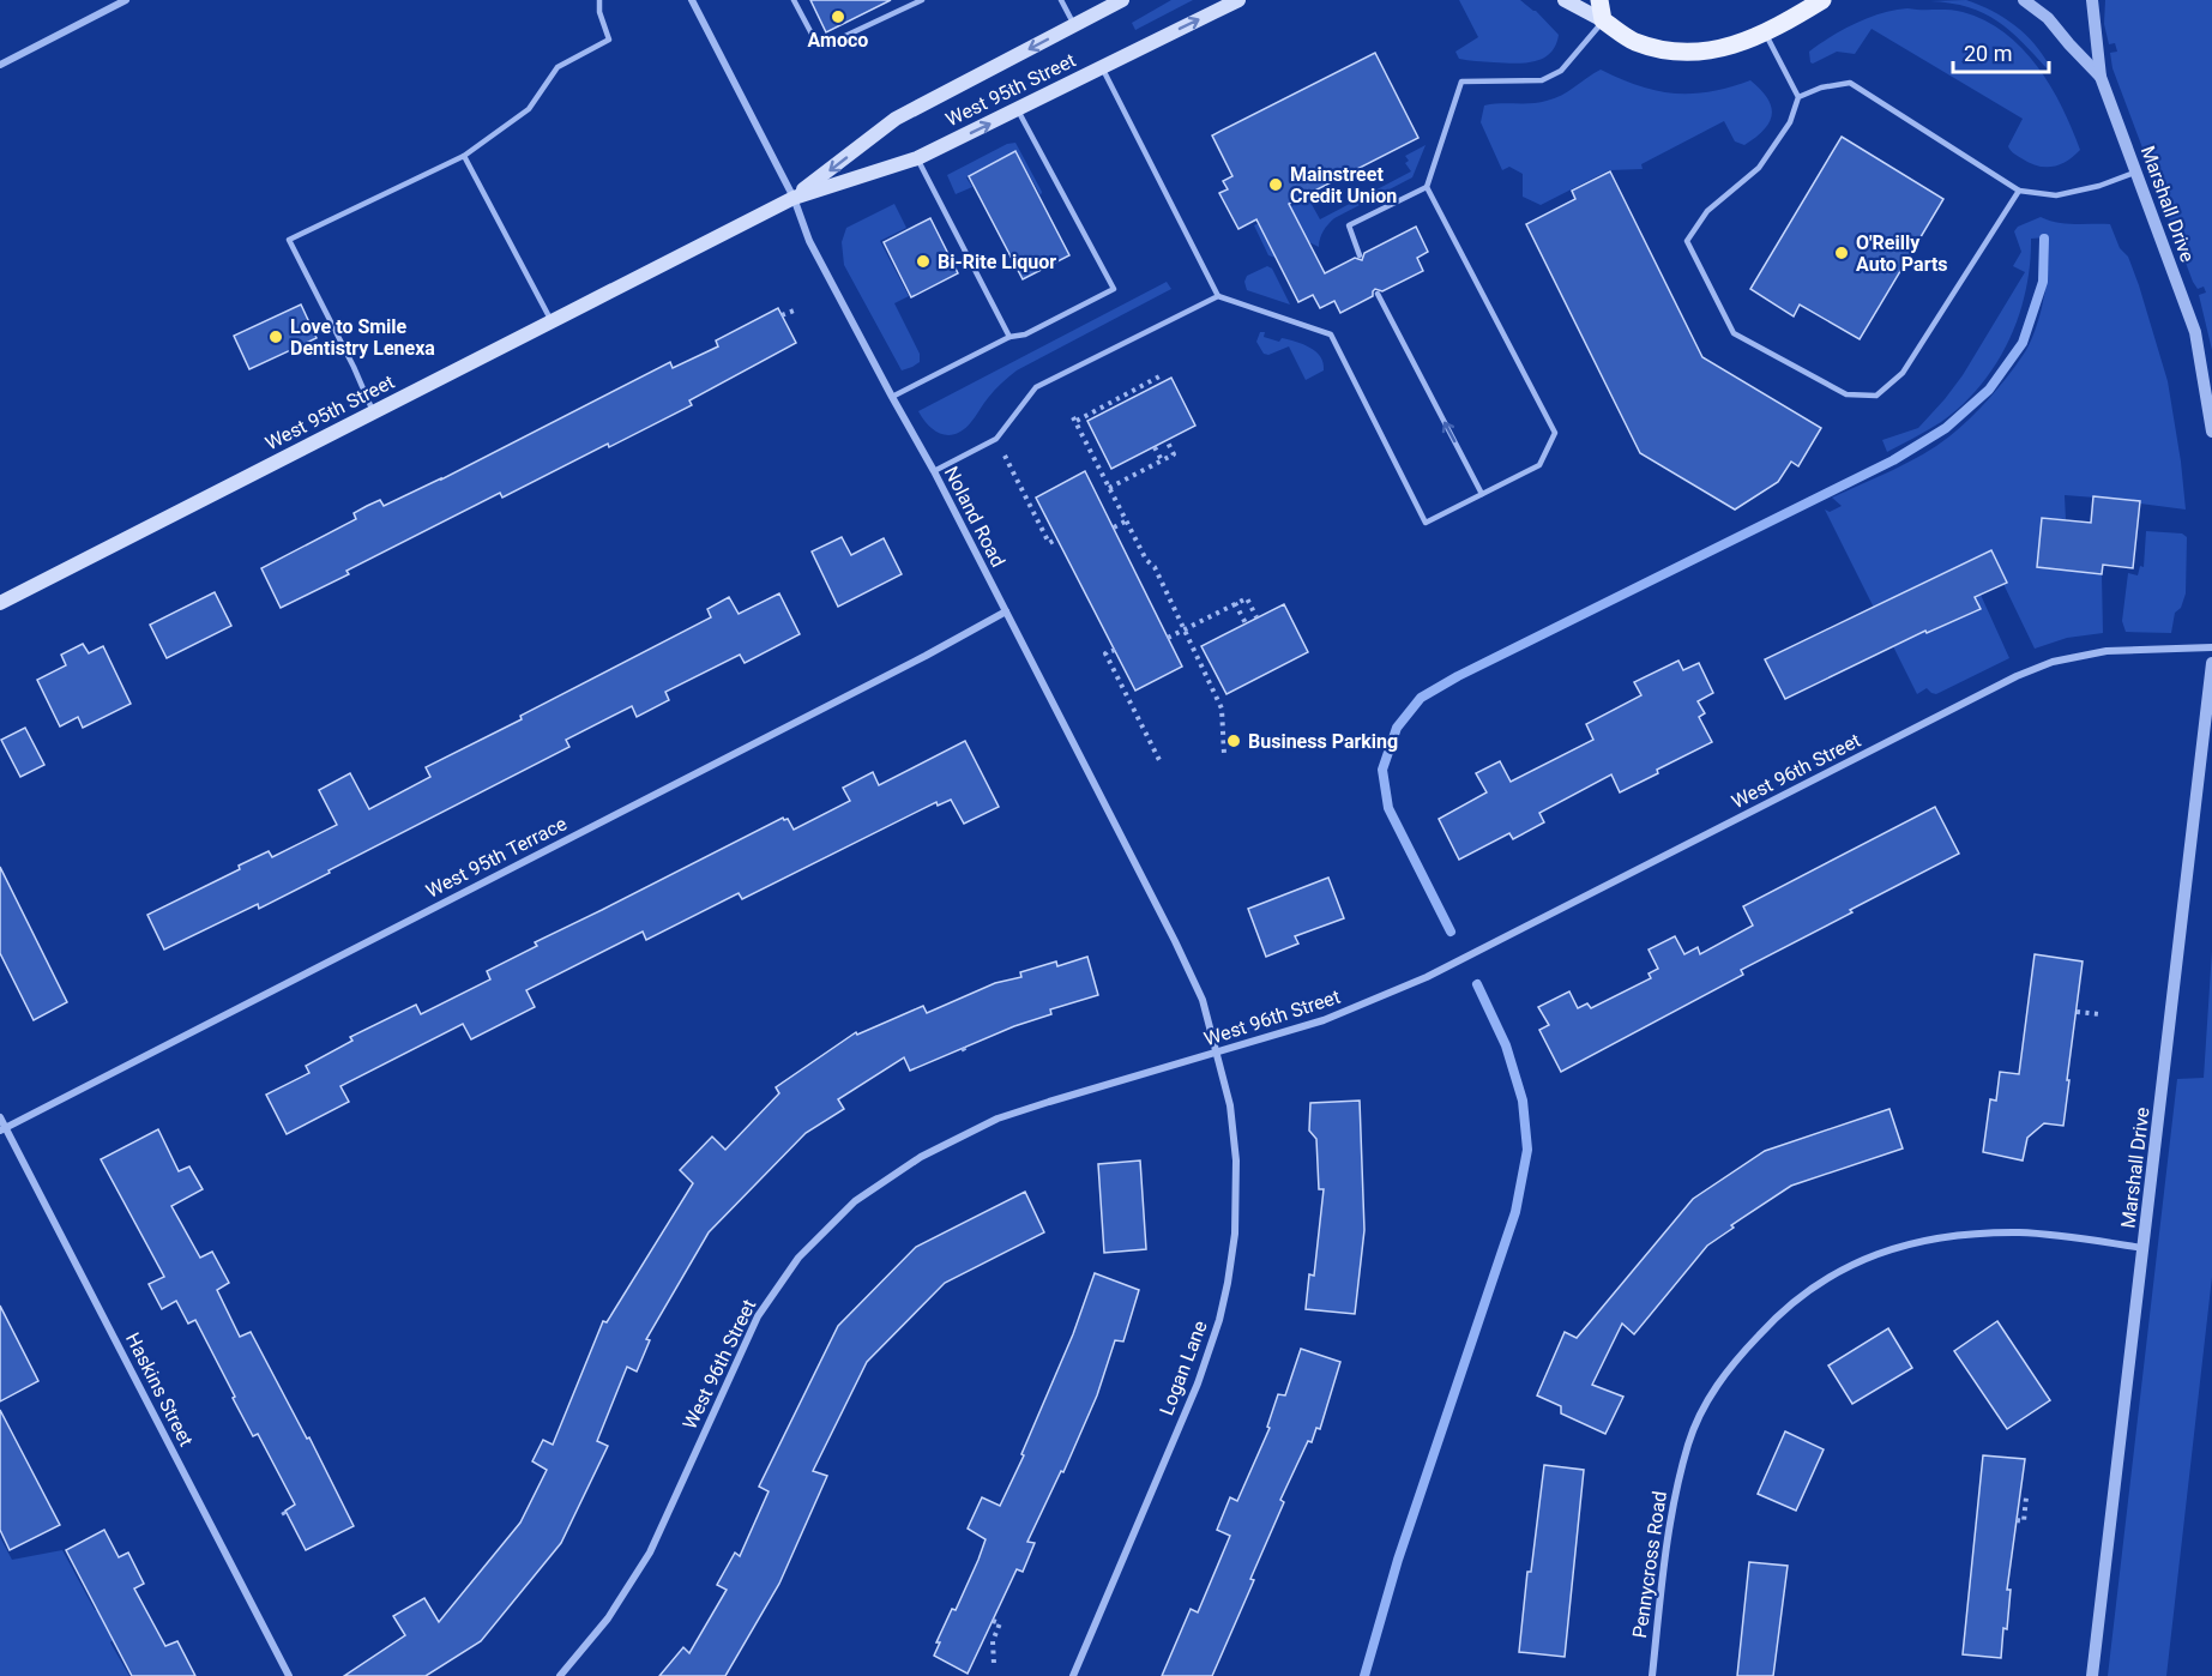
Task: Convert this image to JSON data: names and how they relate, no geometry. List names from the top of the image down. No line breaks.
{"streets":{"main road":["West 95th Street"],"street":["Marshall Drive","Noland Road","West 96th Street","West 95th Terrace","Logan Lane","Haskins Street","Pennycross Road"]},"crossings":[["West 95th Street","Noland Road"],["Marshall Drive","Pennycross Road"],["Noland Road","West 96th Street"],["Noland Road","West 95th Terrace"],["Noland Road","Logan Lane"],["West 96th Street","Logan Lane"],["West 95th Terrace","Haskins Street"]],"places":["Amoco","Mainstreet Credit Union","O'Reilly Auto Parts","Bi-Rite Liquor","Love to Smile Dentistry Lenexa","Business Parking"],"scale_bar":"20 m"}
